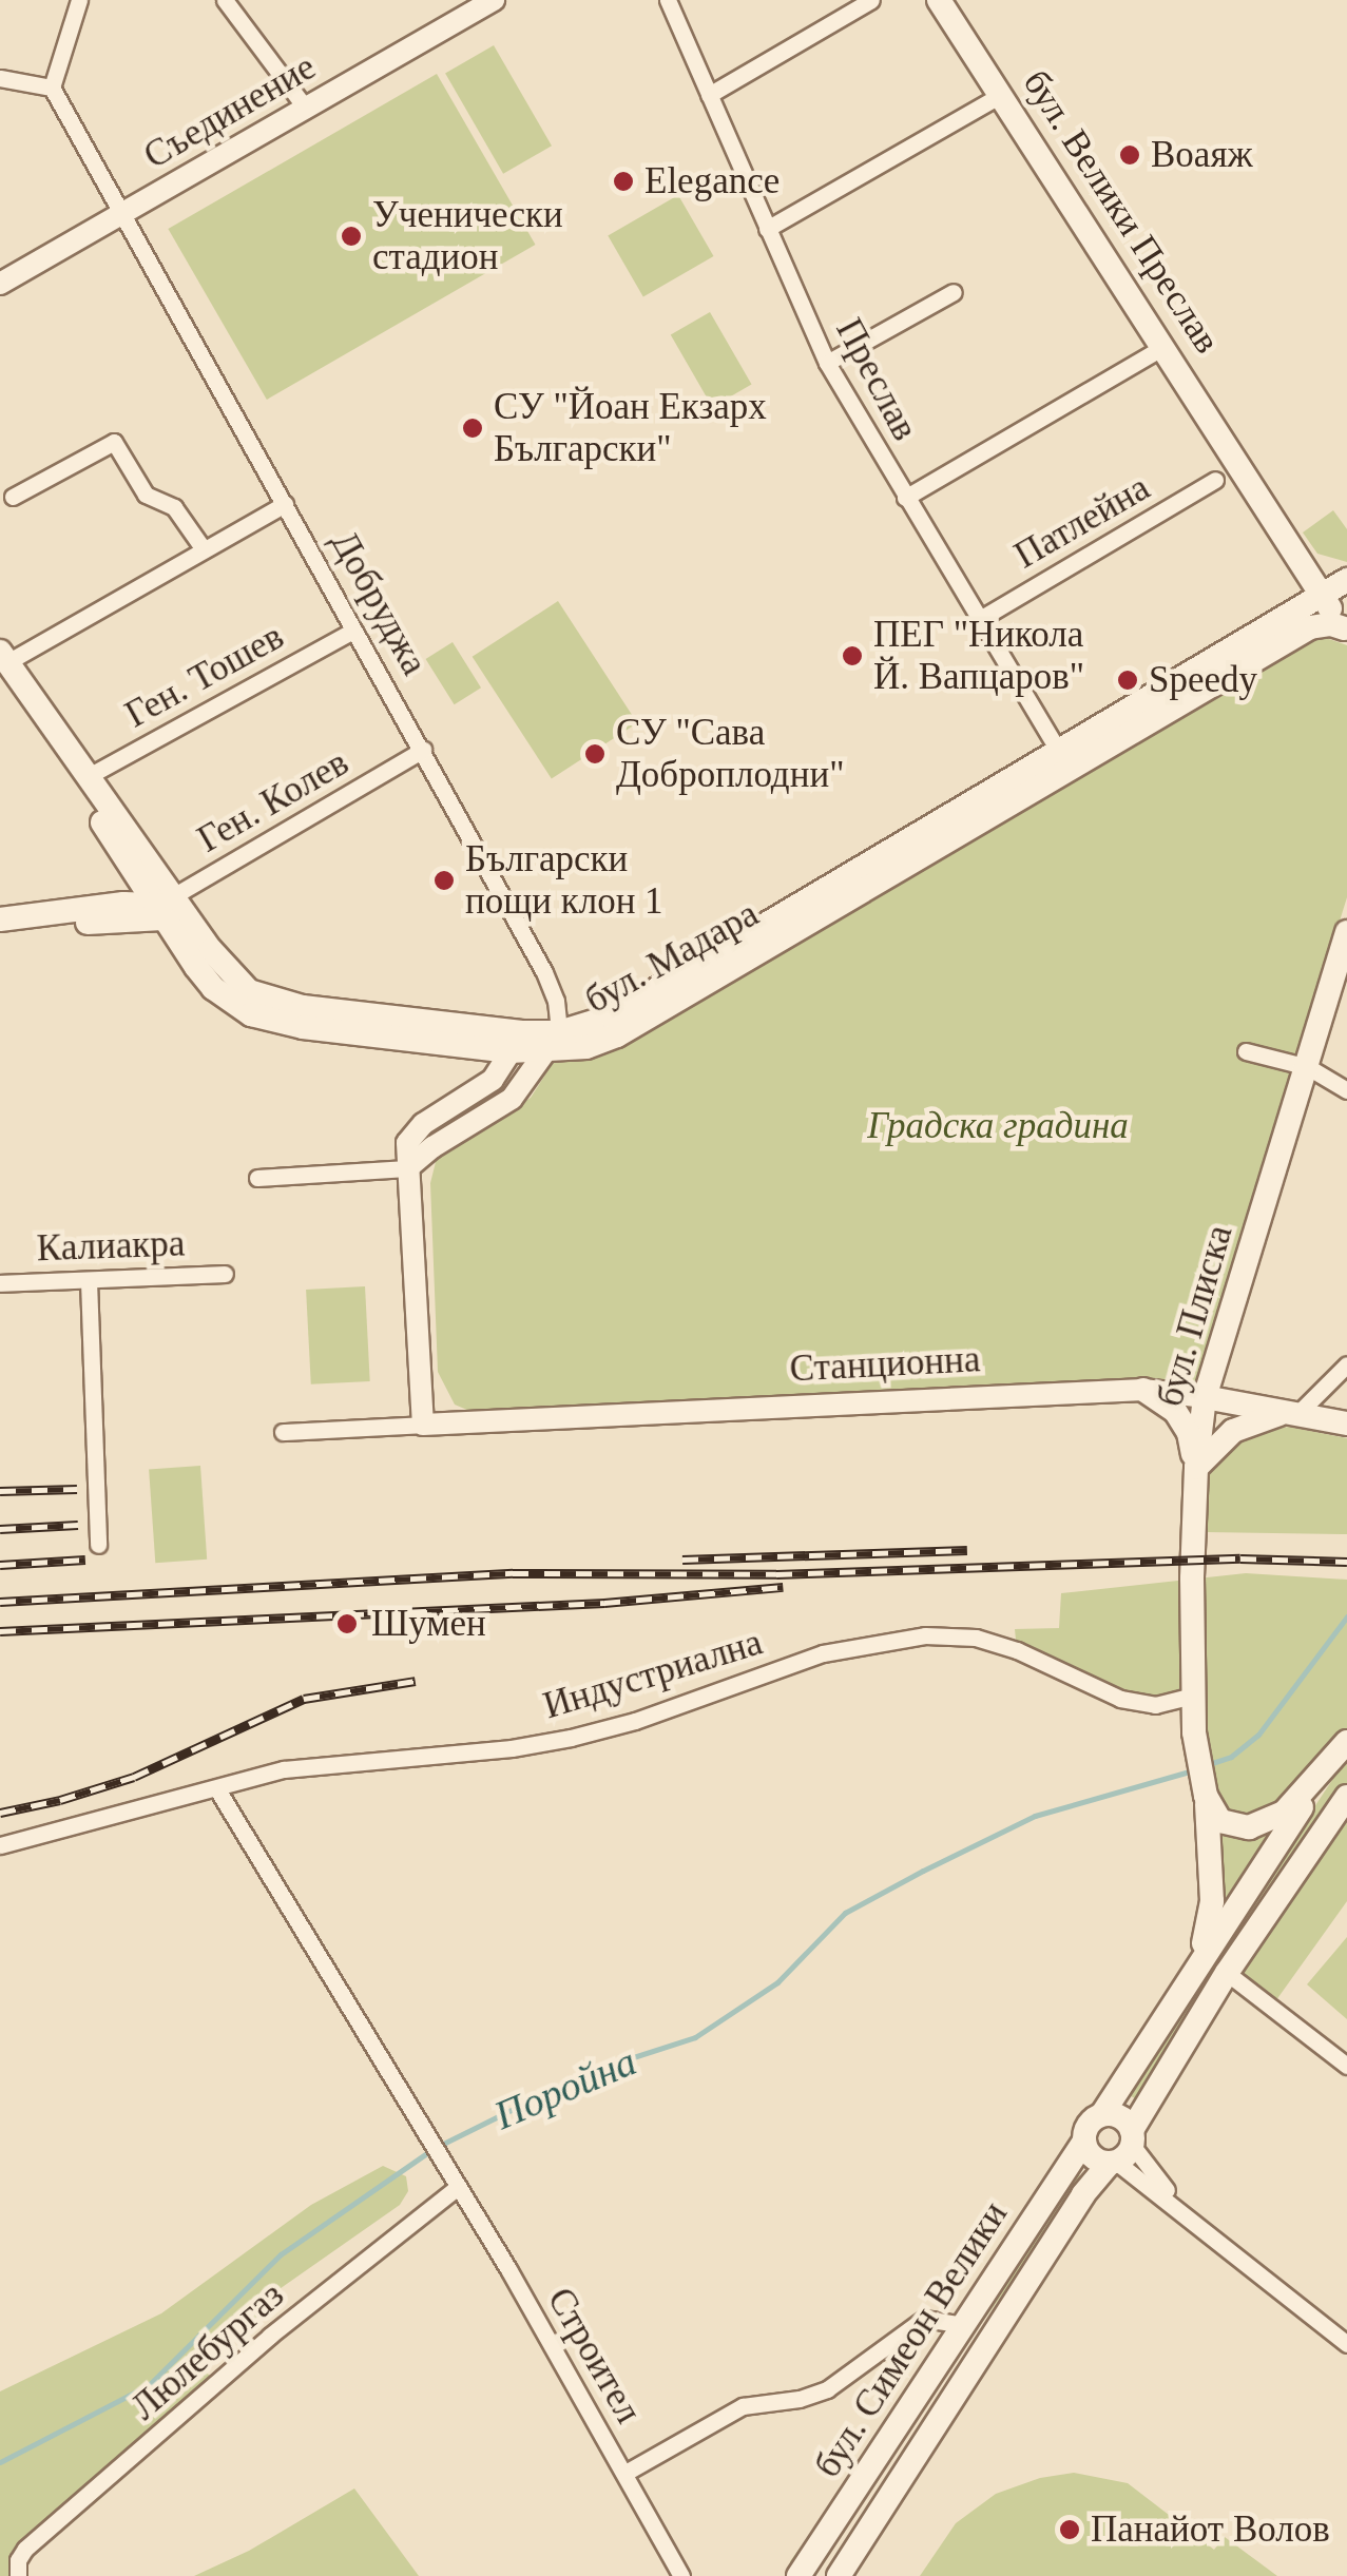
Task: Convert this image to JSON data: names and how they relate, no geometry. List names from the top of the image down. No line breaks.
{"streets":{"main road":["бул. Велики Преслав","бул. Мадара","бул. Плиска","Станционна","бул. Симеон Велики"],"street":["Съединение","Преслав","Патлейна","Добруджа","Ген. Тошев","Ген. Колев","Калиакра","Индустриална","Люлебургаз","Строител"]},"crossings":[["Съединение","Добруджа"],["бул. Велики Преслав","бул. Мадара"],["Преслав","Патлейна"],["Преслав","бул. Мадара"],["Добруджа","Ген. Тошев"],["Добруджа","Ген. Колев"],["Добруджа","бул. Мадара"],["Ген. Колев","бул. Мадара"],["бул. Плиска","Станционна"],["бул. Плиска","Индустриална"],["Индустриална","Строител"],["Люлебургаз","Строител"]],"water":["Поройна"],"parks":["Градска градина"],"places":["Воаяж","Elegance","Ученически стадион","СУ \"Йоан Екзарх Български\"","ПЕГ \"Никола Й. Вапцаров\"","Speedy","СУ \"Сава Доброплодни\"","Български пощи клон 1","Шумен","Панайот Волов"]}
